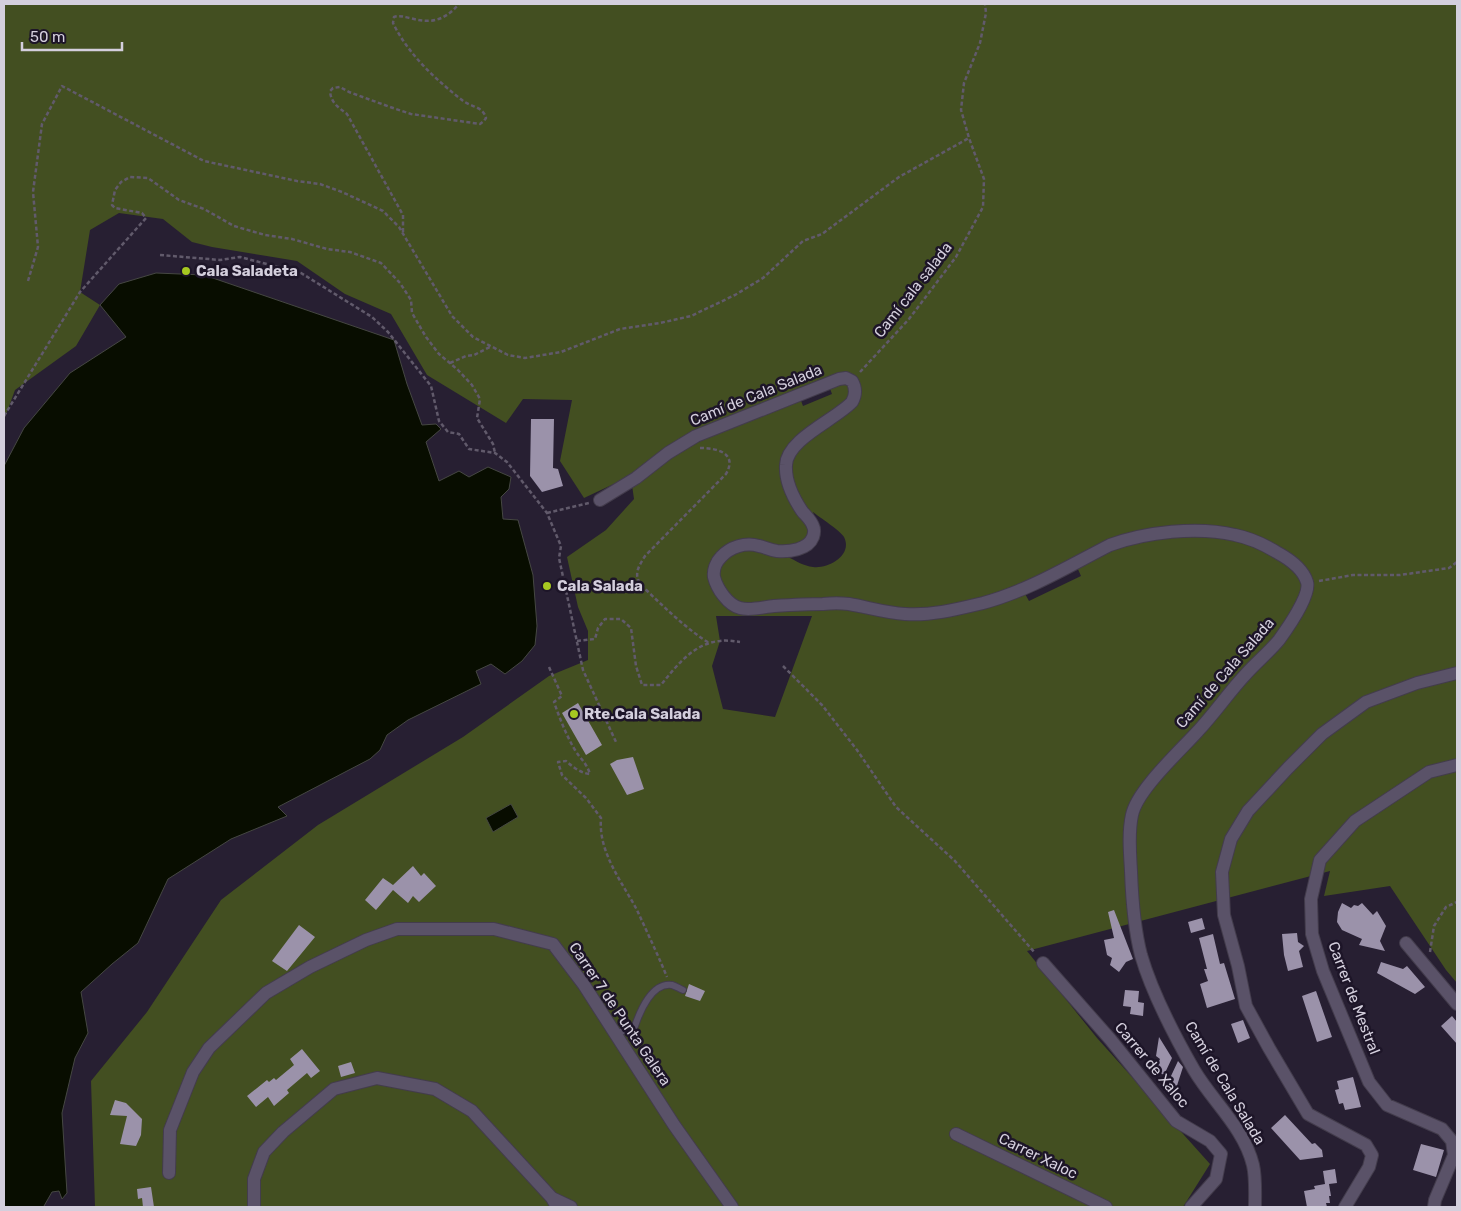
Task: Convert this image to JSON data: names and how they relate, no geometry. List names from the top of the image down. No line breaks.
{"streets":{"street":["Camí de Cala Salada","Carrer de Mestral","Carrer 7 de Punta Galera","Carrer de Xaloc","Carrer Xaloc"],"path":["Camí cala salada"]},"crossings":[["Camí cala salada","Camí de Cala Salada"]],"places":["Cala Saladeta","Cala Salada","Rte.Cala Salada"],"scale_bar":"50 m"}
